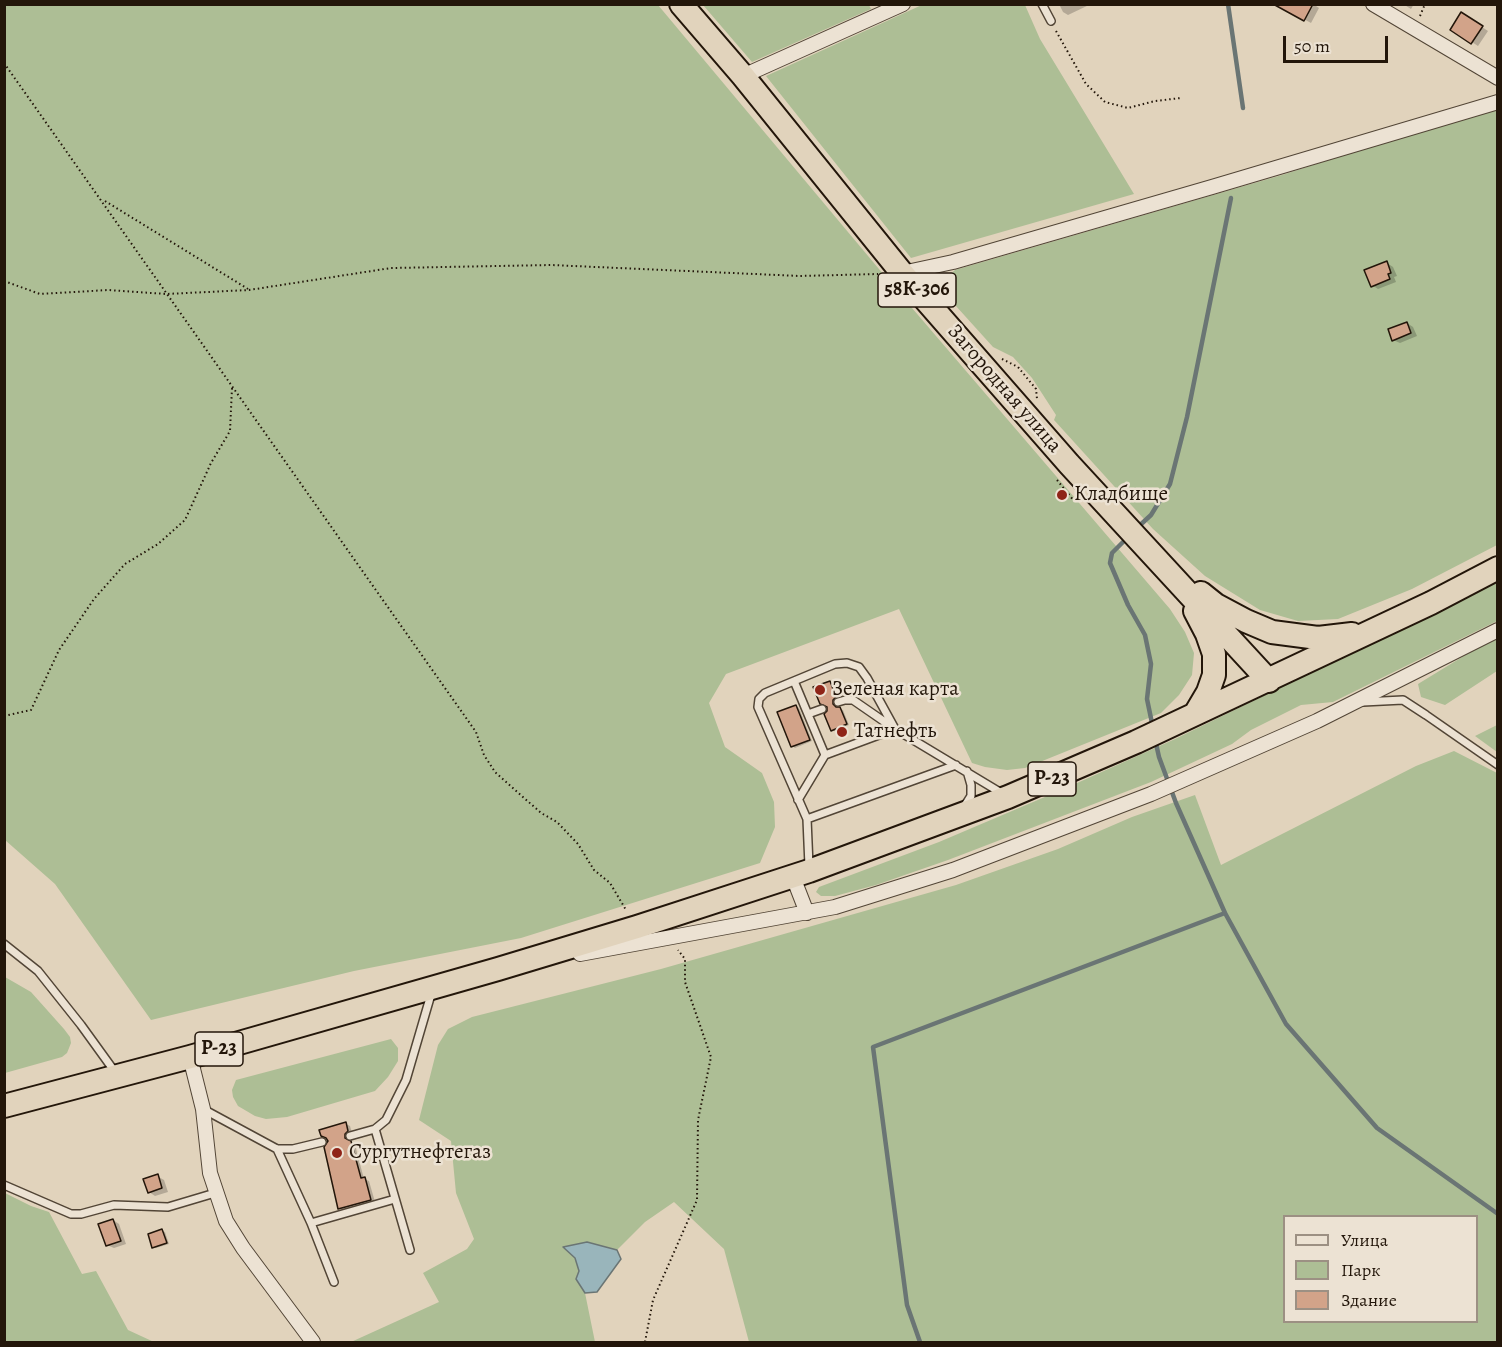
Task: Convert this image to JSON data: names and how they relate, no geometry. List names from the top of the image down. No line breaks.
{"streets":{"highway":["58К-306","Загородная улица","Р-23"]},"crossings":[["Загородная улица","Р-23"]],"places":["Кладбище","Зеленая карта","Татнефть","Сургутнефтегаз"],"legend":["Улица","Парк","Здание"],"scale_bar":"50 m"}
